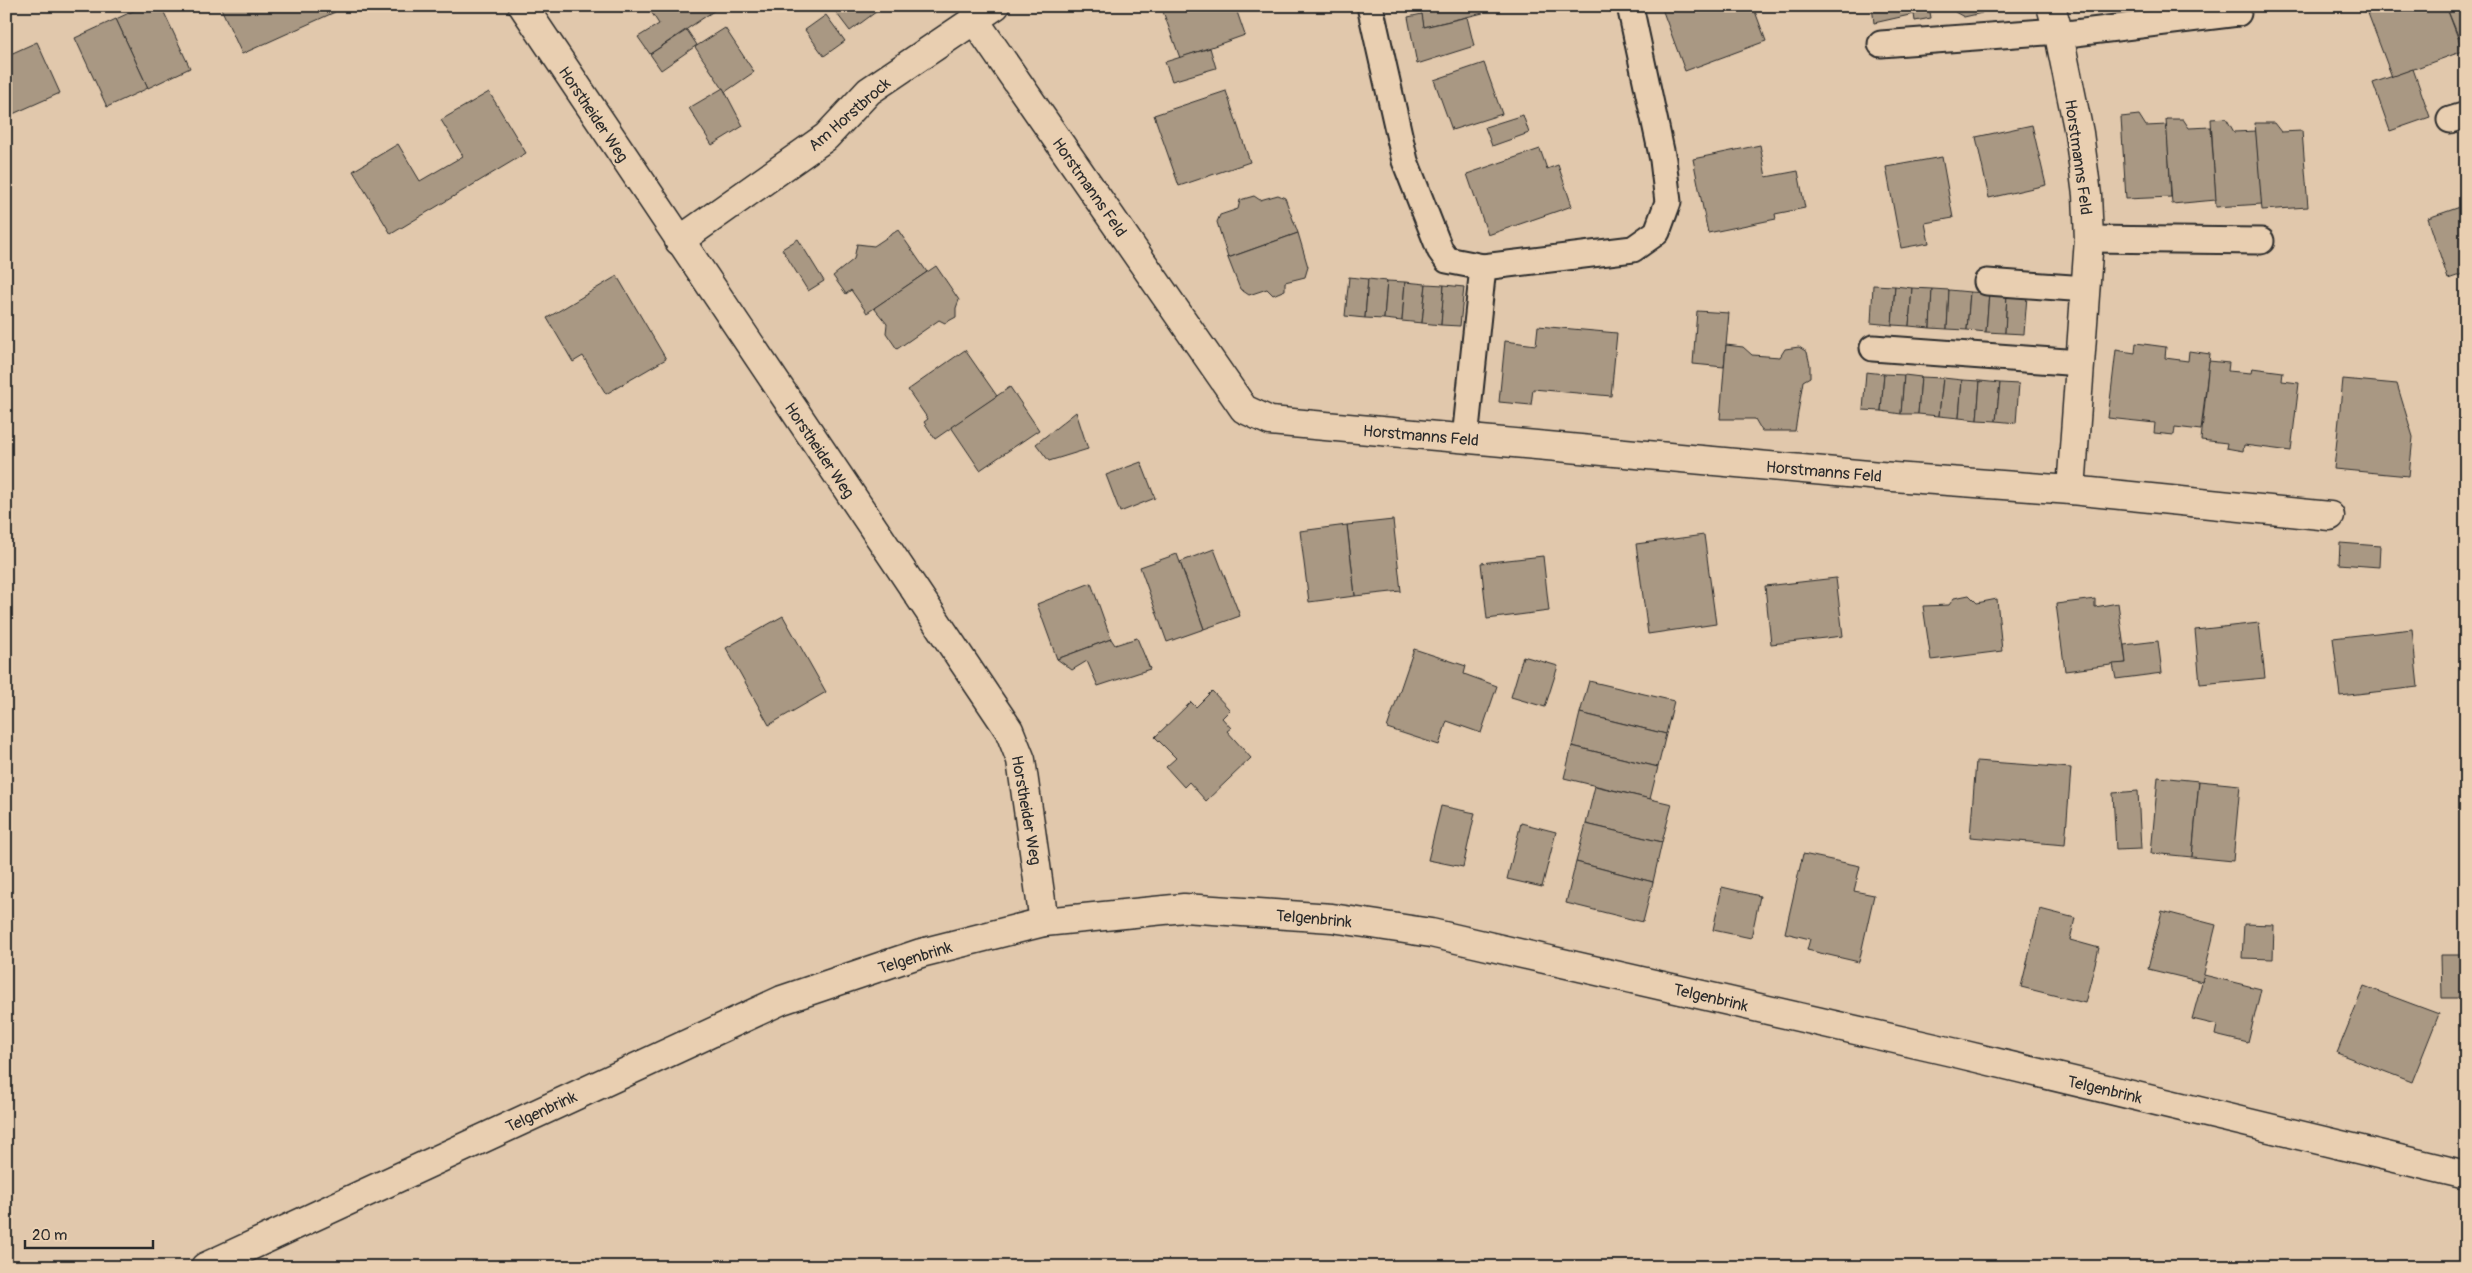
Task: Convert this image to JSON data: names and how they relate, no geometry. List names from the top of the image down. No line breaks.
{"streets":{"street":["Horstheider Weg","Am Horstbrock","Horstmanns Feld","Telgenbrink"]},"crossings":[["Horstheider Weg","Am Horstbrock"],["Horstheider Weg","Telgenbrink"],["Am Horstbrock","Horstmanns Feld"]],"scale_bar":"20 m"}
